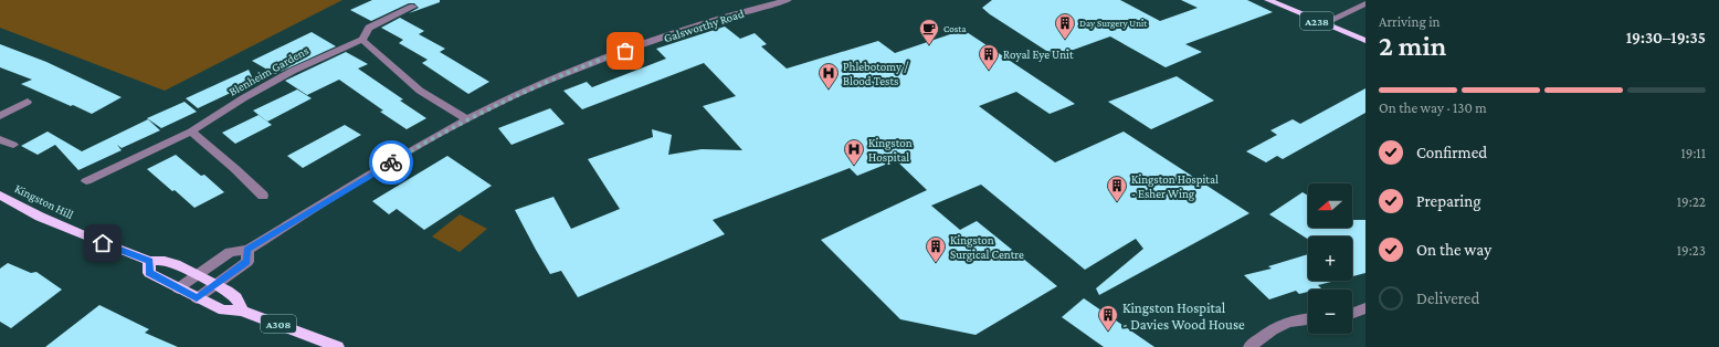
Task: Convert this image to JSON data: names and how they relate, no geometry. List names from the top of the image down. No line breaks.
{"streets":{"main road":["A238","Kingston Hill","A308"],"street":["Galsworthy Road","Blenheim Gardens"]},"crossings":[["Galsworthy Road","Kingston Hill"],["Galsworthy Road","A308"],["Kingston Hill","A308"]],"places":{"building":["Day Surgery Unit","Royal Eye Unit","Kingston Hospital - Esher Wing","Kingston Surgical Centre","Kingston Hospital - Davies Wood House"],"cafe":["Costa"],"hospital":["Phlebotomy / Blood Tests","Kingston Hospital"]},"north":"left","page":{"heading":["2 min","Arriving in","19:30–19:35"],"bar":"On the way · 130 m","list":[["Confirmed","19:11"],["Preparing","19:22"],["On the way","19:23"],"Delivered"],"map_buttons":["+","−"]}}
